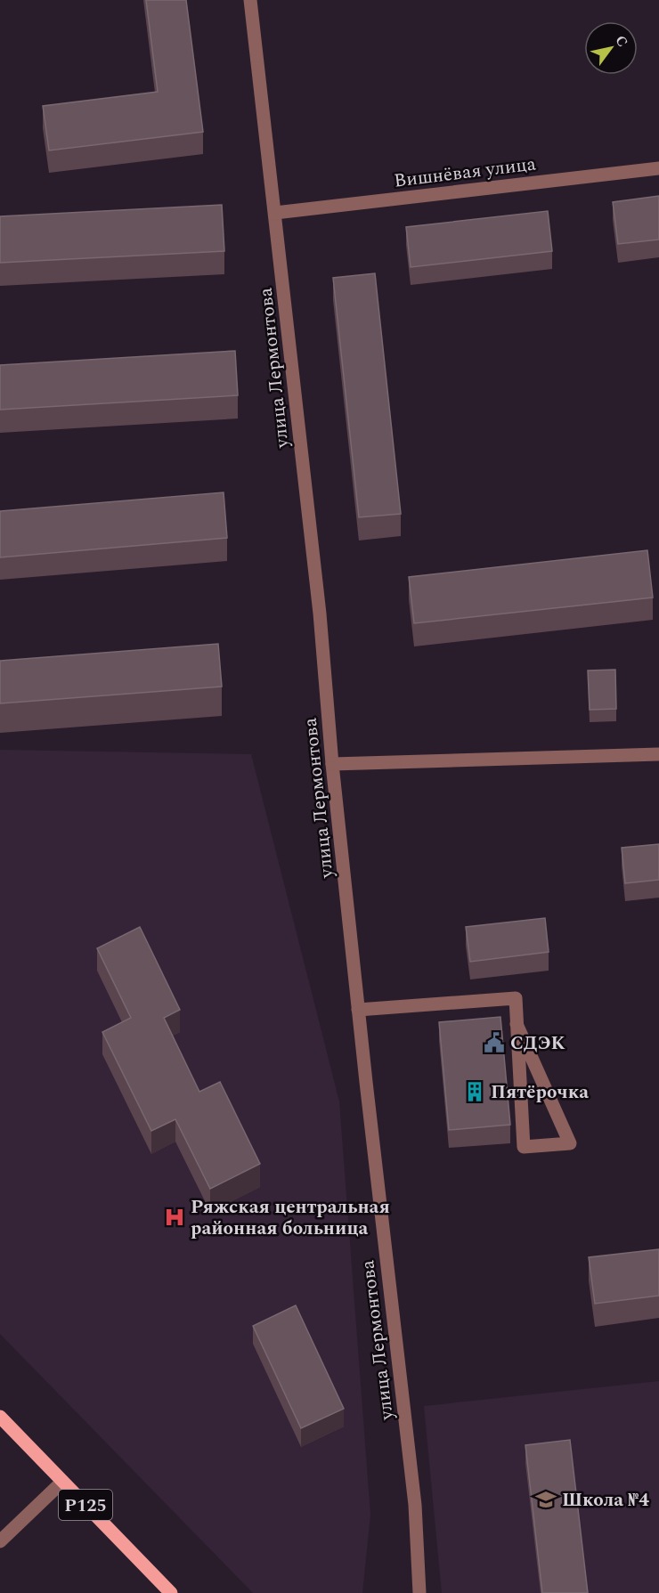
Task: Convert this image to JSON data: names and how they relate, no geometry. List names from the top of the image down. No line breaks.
{"streets":{"main road":["Р125"],"street":["Вишнёвая улица","улица Лермонтова"]},"crossings":[["Вишнёвая улица","улица Лермонтова"]],"places":{"public building":["СДЭК"],"building":["Пятёрочка"],"hospital":["Ряжская центральная районная больница"],"school or university":["Школа №4"]},"north":"top right"}
